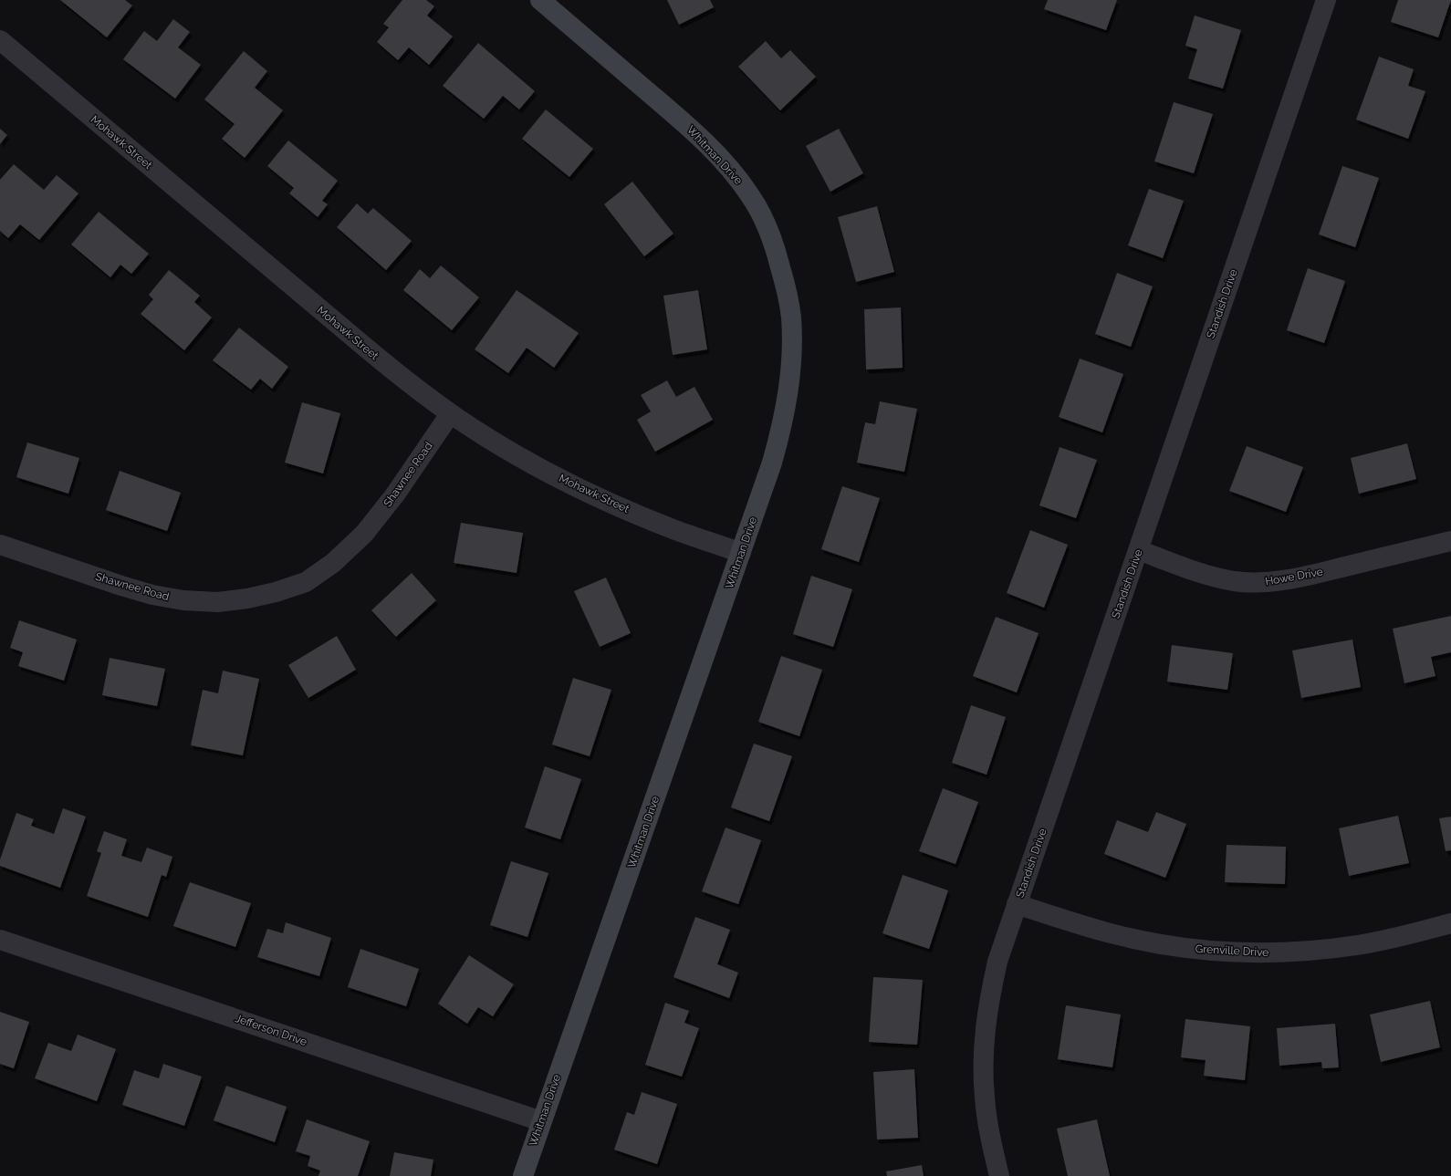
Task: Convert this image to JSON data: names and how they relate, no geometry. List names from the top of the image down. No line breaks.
{"streets":{"street":["Mohawk Street","Whitman Drive","Standish Drive","Shawnee Road","Howe Drive","Grenville Drive","Jefferson Drive"]},"crossings":[["Mohawk Street","Whitman Drive"],["Mohawk Street","Shawnee Road"],["Whitman Drive","Jefferson Drive"],["Standish Drive","Howe Drive"],["Standish Drive","Grenville Drive"]]}
